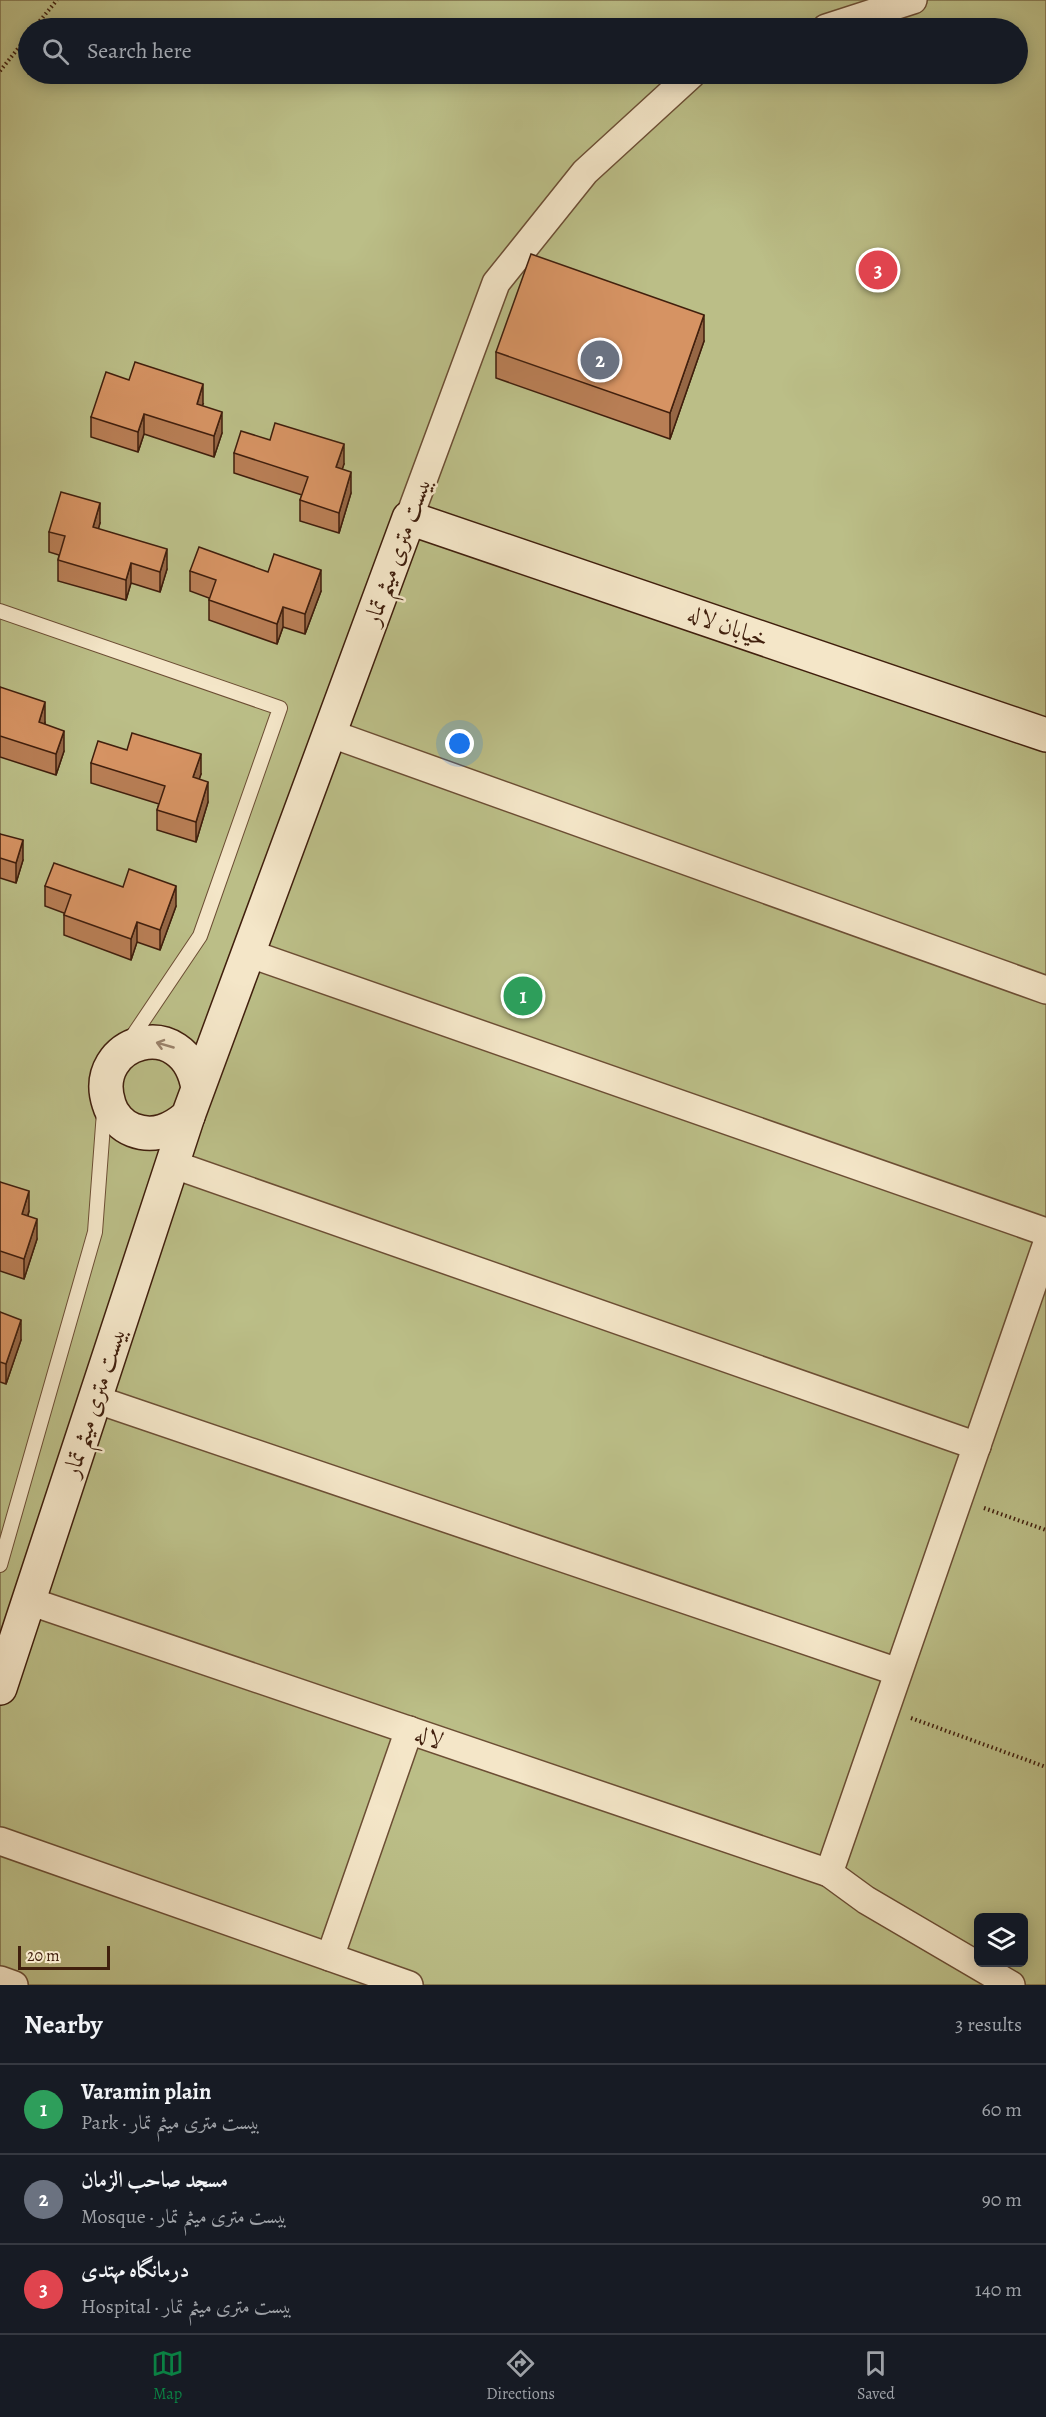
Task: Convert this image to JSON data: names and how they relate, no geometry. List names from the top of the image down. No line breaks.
{"streets":{"street":["بیست متری میثم تمار","خیابان لاله","لاله"]},"crossings":[["بیست متری میثم تمار","خیابان لاله"],["بیست متری میثم تمار","لاله"]],"scale_bar":"20 m","page":{"search":"Search here","pins":["3","2","1"],"scale":"20 m","heading":["Nearby","3 results"],"list":[{"mark":"1","name":"Varamin plain","note":"Park · بیست متری میثم تمار","value":"60 m"},{"mark":"2","name":"مسجد صاحب الزمان","note":"Mosque · بیست متری میثم تمار","value":"90 m"},{"mark":"3","name":"درمانگاه مهتدی","note":"Hospital · بیست متری میثم تمار","value":"140 m"}],"nav":["Map","Directions","Saved"]}}
